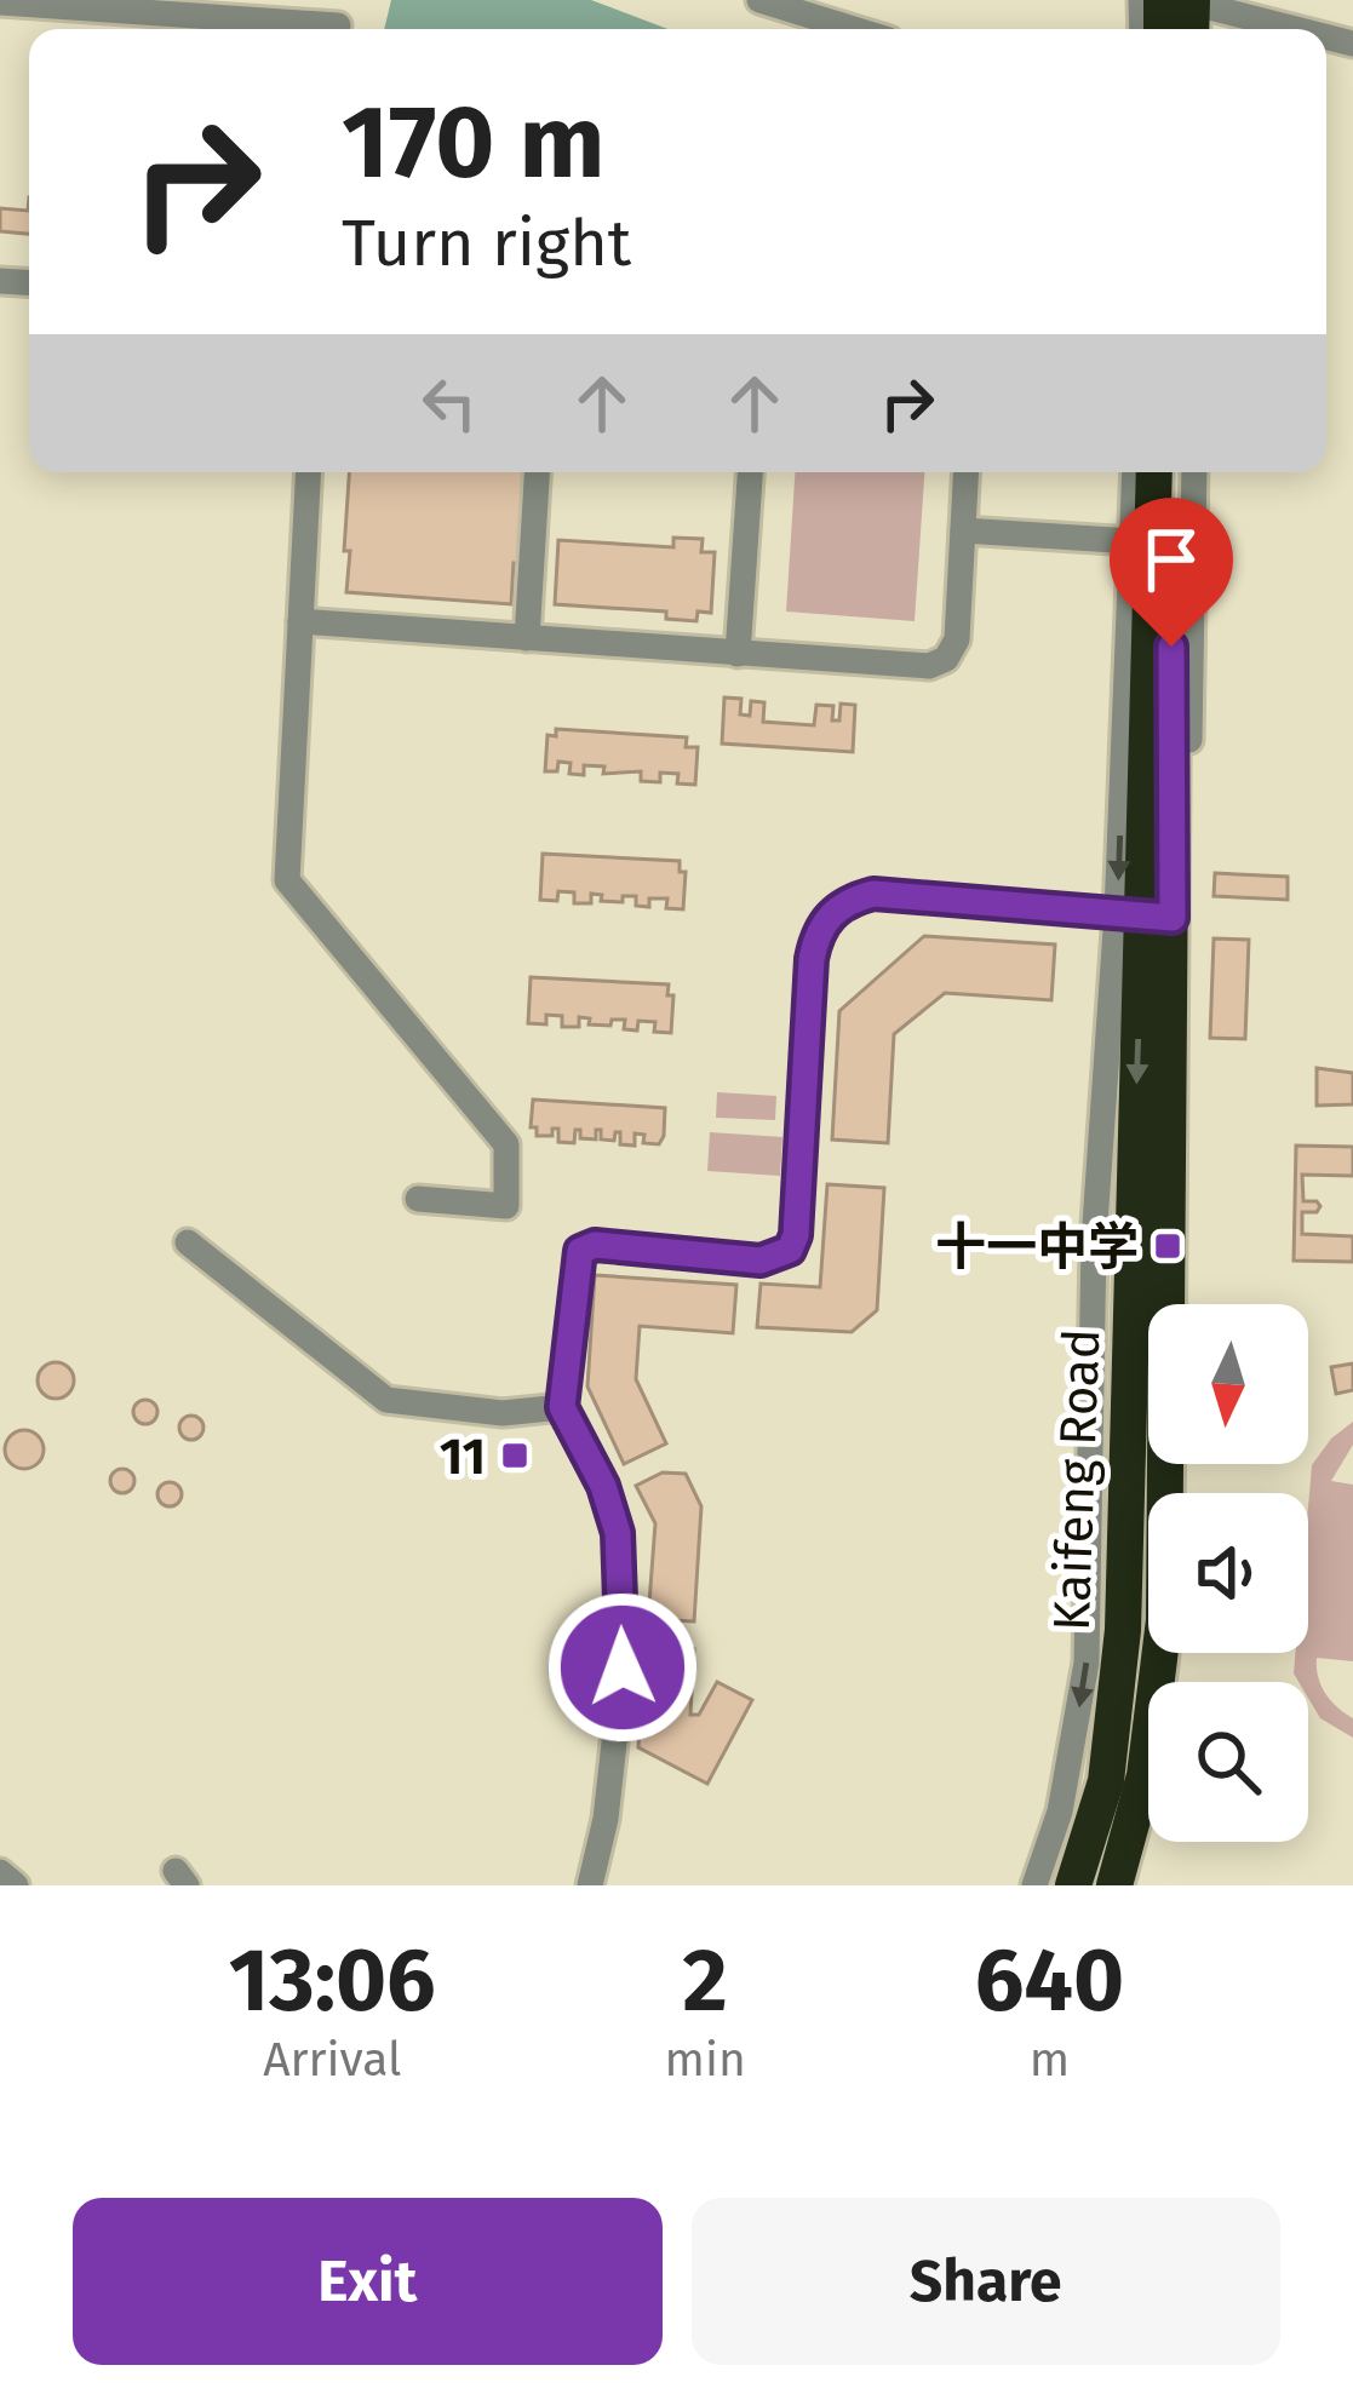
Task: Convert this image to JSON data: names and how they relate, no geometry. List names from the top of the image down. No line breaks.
{"streets":{"highway":["Kaifeng Road"]},"places":{"transit":["十一中学","11"]},"north":"bottom","page":{"turn":["170 m","Turn right"],"eta":["13:06","Arrival","2","min","640","m"],"buttons":["Exit","Share"]}}
